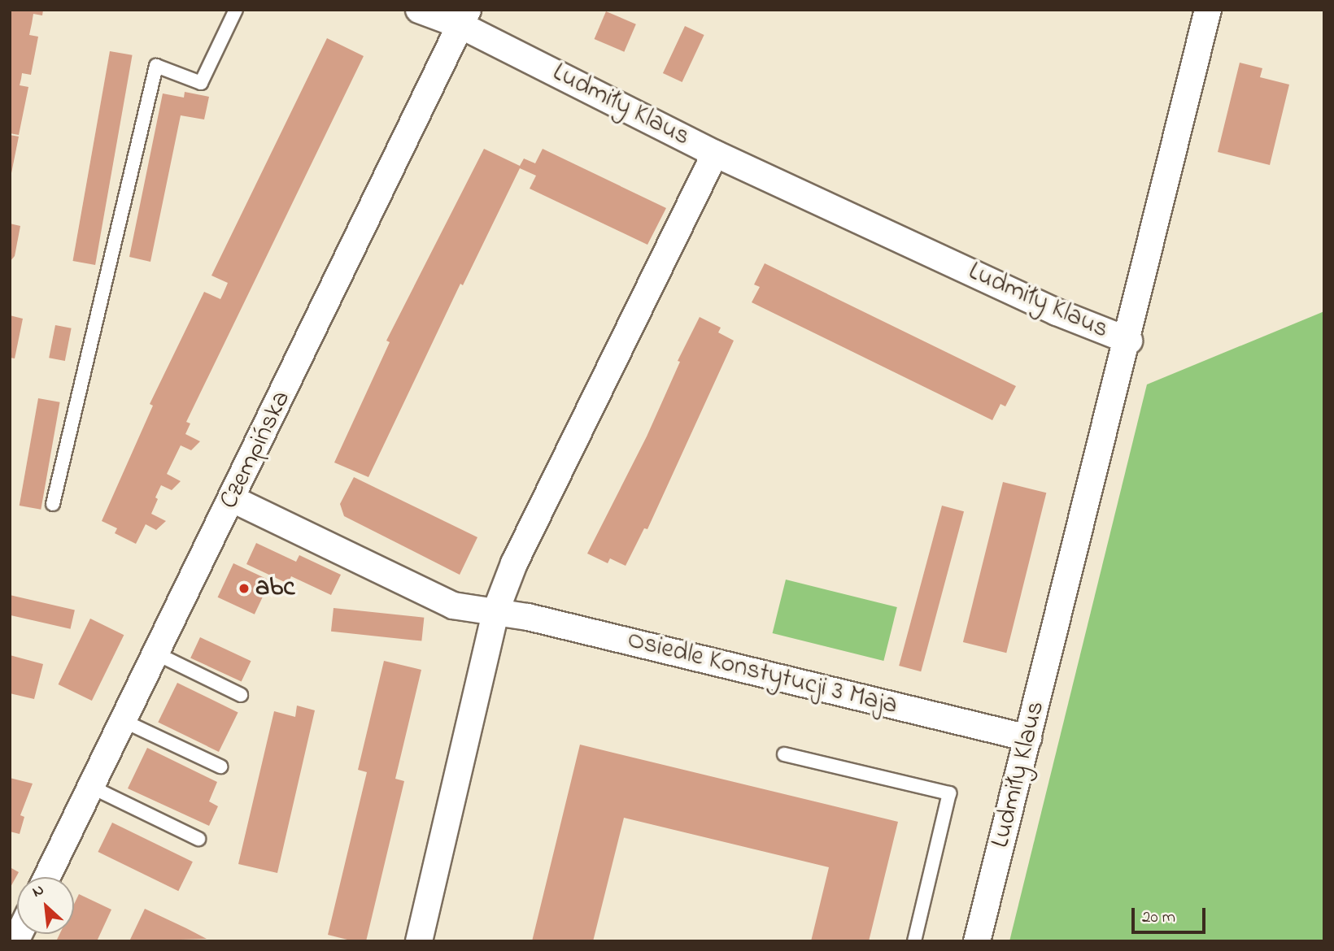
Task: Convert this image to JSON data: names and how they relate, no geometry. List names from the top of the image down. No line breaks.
{"streets":{"street":["Ludmiły Klaus","Czempińska","Osiedle Konstytucji 3 Maja"]},"crossings":[["Ludmiły Klaus","Czempińska"],["Ludmiły Klaus","Osiedle Konstytucji 3 Maja"],["Czempińska","Osiedle Konstytucji 3 Maja"]],"places":["abc"],"scale_bar":"20 m","north":"top left"}
